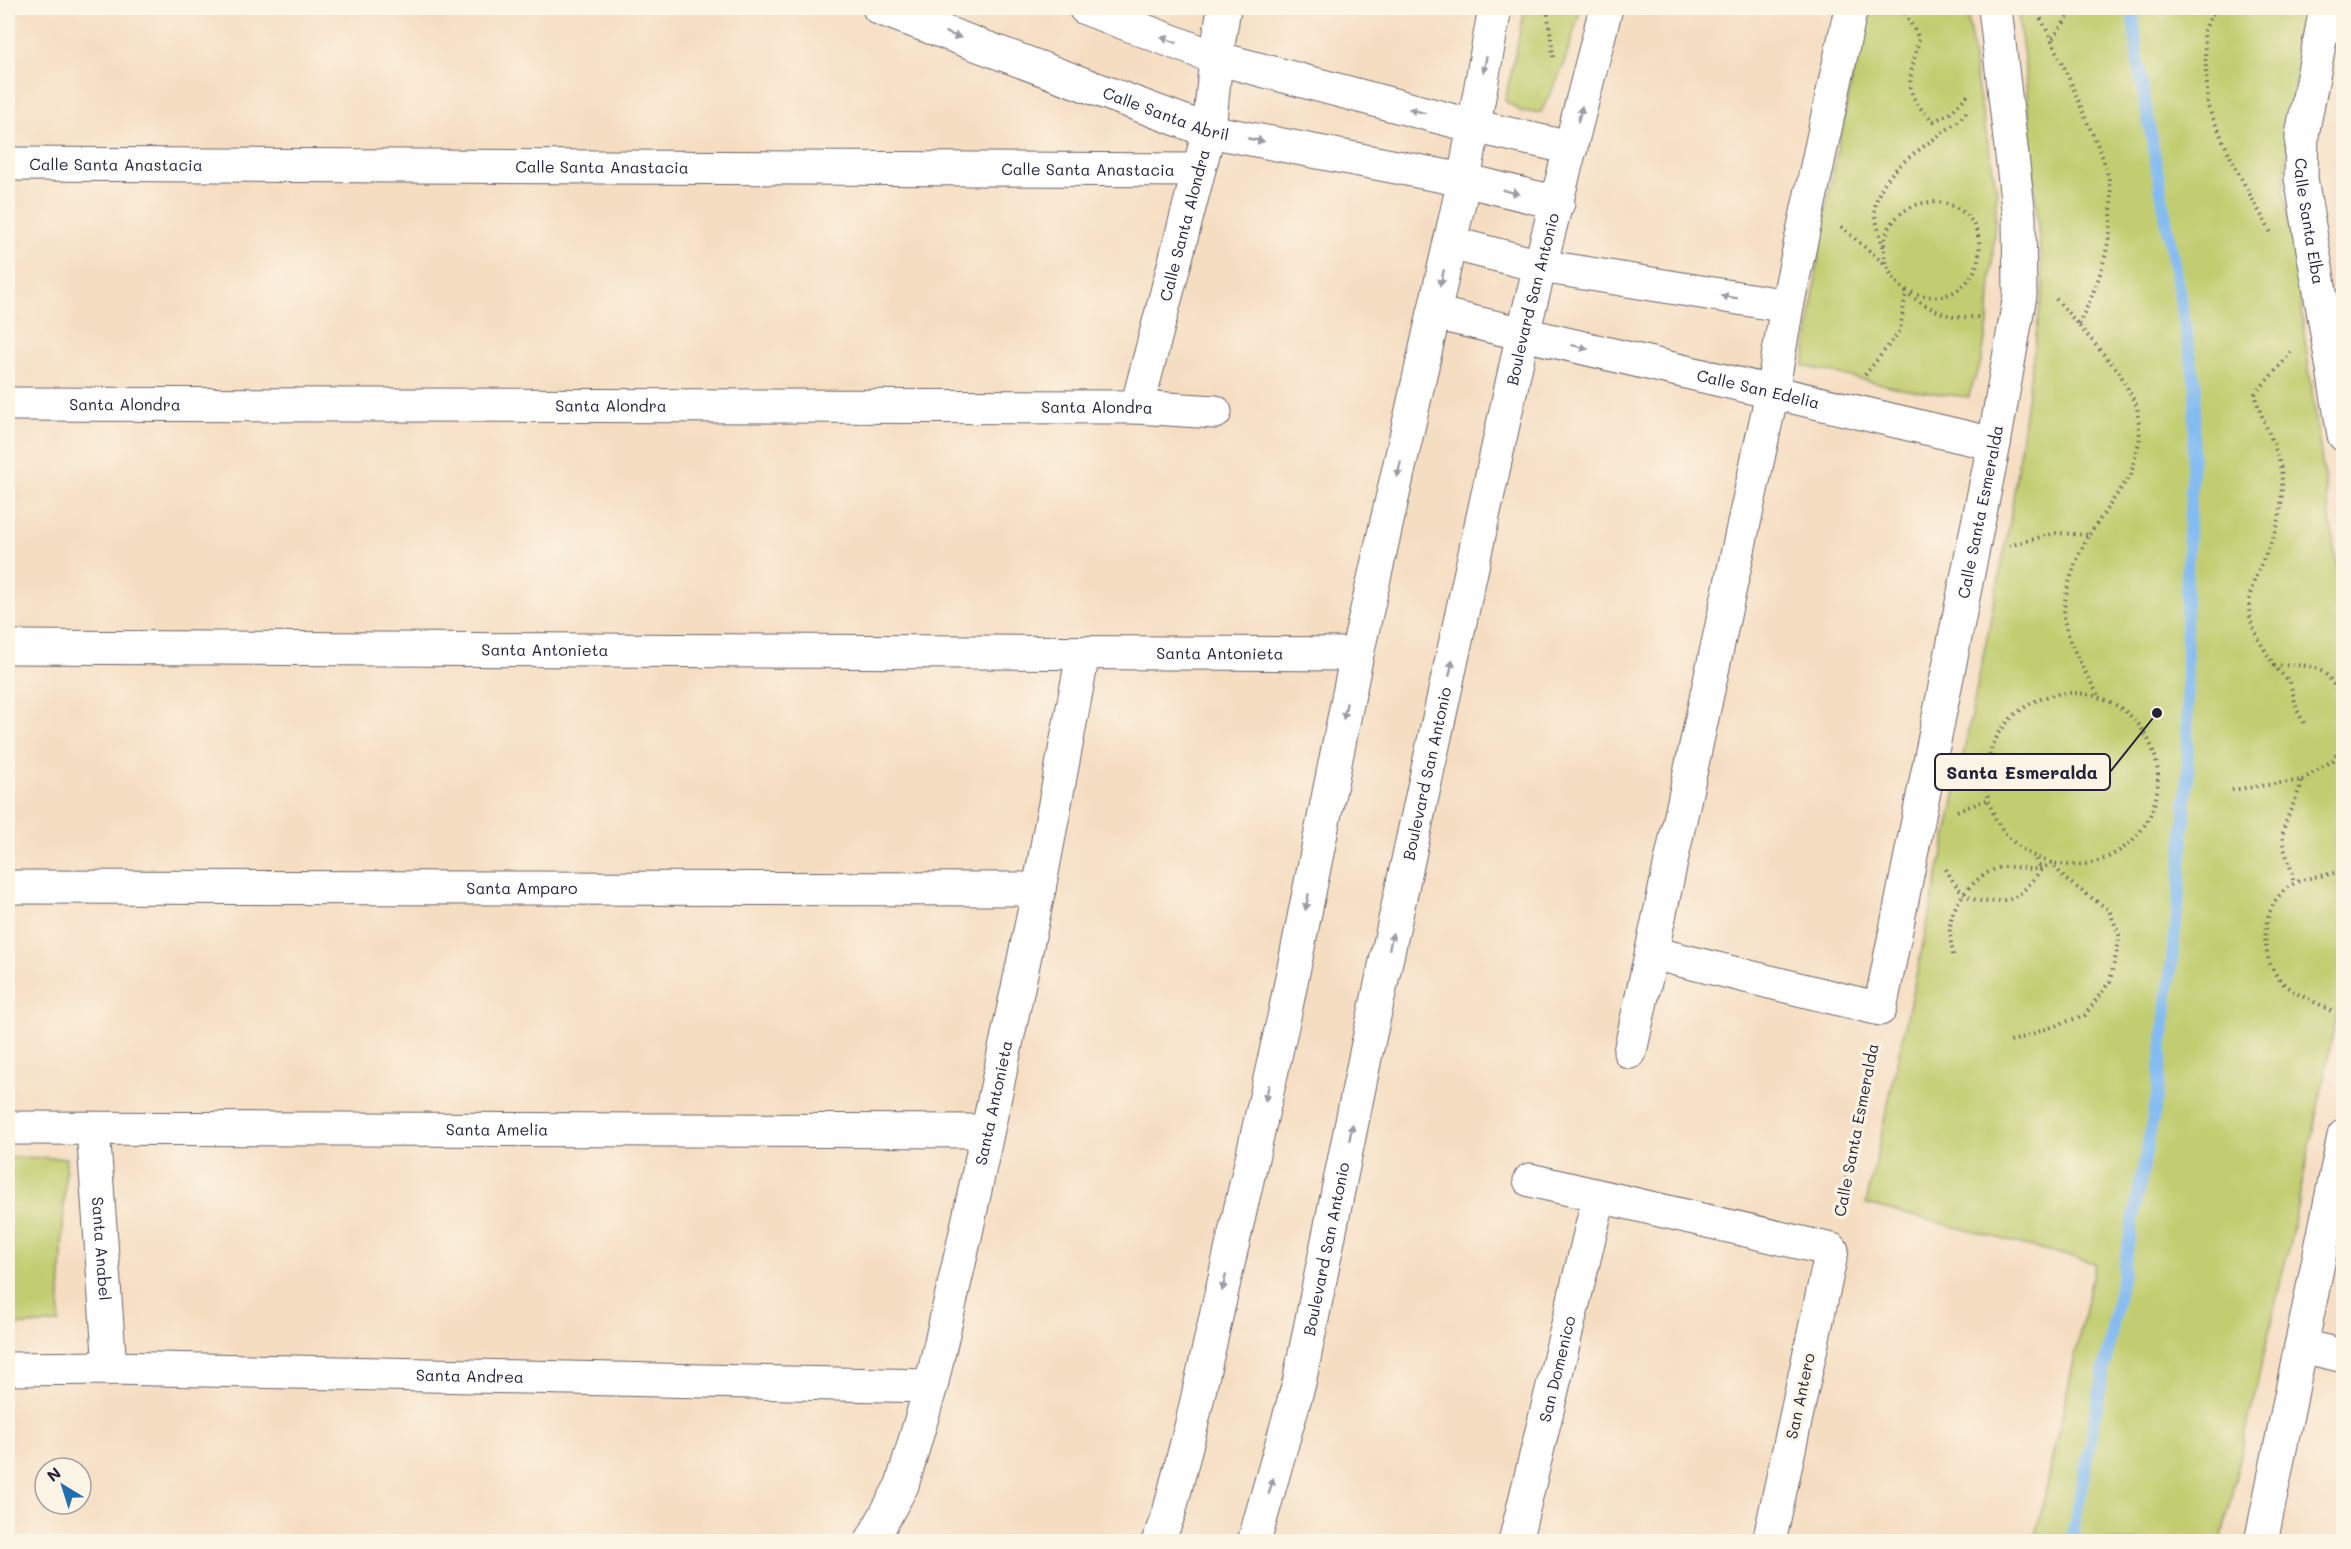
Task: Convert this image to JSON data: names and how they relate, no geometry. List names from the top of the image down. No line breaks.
{"streets":{"street":["Calle Santa Abril","Calle Santa Anastacia","Calle Santa Elba","Calle Santa Alondra","Boulevard San Antonio","Calle San Edelia","Santa Alondra","Calle Santa Esmeralda","Santa Antonieta","Santa Amparo","Santa Amelia","Santa Anabel","San Domenico","Santa Andrea","San Antero"]},"crossings":[["Calle Santa Abril","Calle Santa Alondra"],["Calle Santa Abril","Boulevard San Antonio"],["Calle Santa Anastacia","Calle Santa Alondra"],["Calle Santa Alondra","Santa Alondra"],["Boulevard San Antonio","Calle San Edelia"],["Calle San Edelia","Calle Santa Esmeralda"],["Calle Santa Esmeralda","San Antero"],["Santa Antonieta","Santa Amparo"],["Santa Antonieta","Santa Amelia"],["Santa Antonieta","Santa Andrea"],["Santa Amelia","Santa Anabel"],["Santa Anabel","Santa Andrea"]],"places":["Santa Esmeralda"],"north":"top left"}
